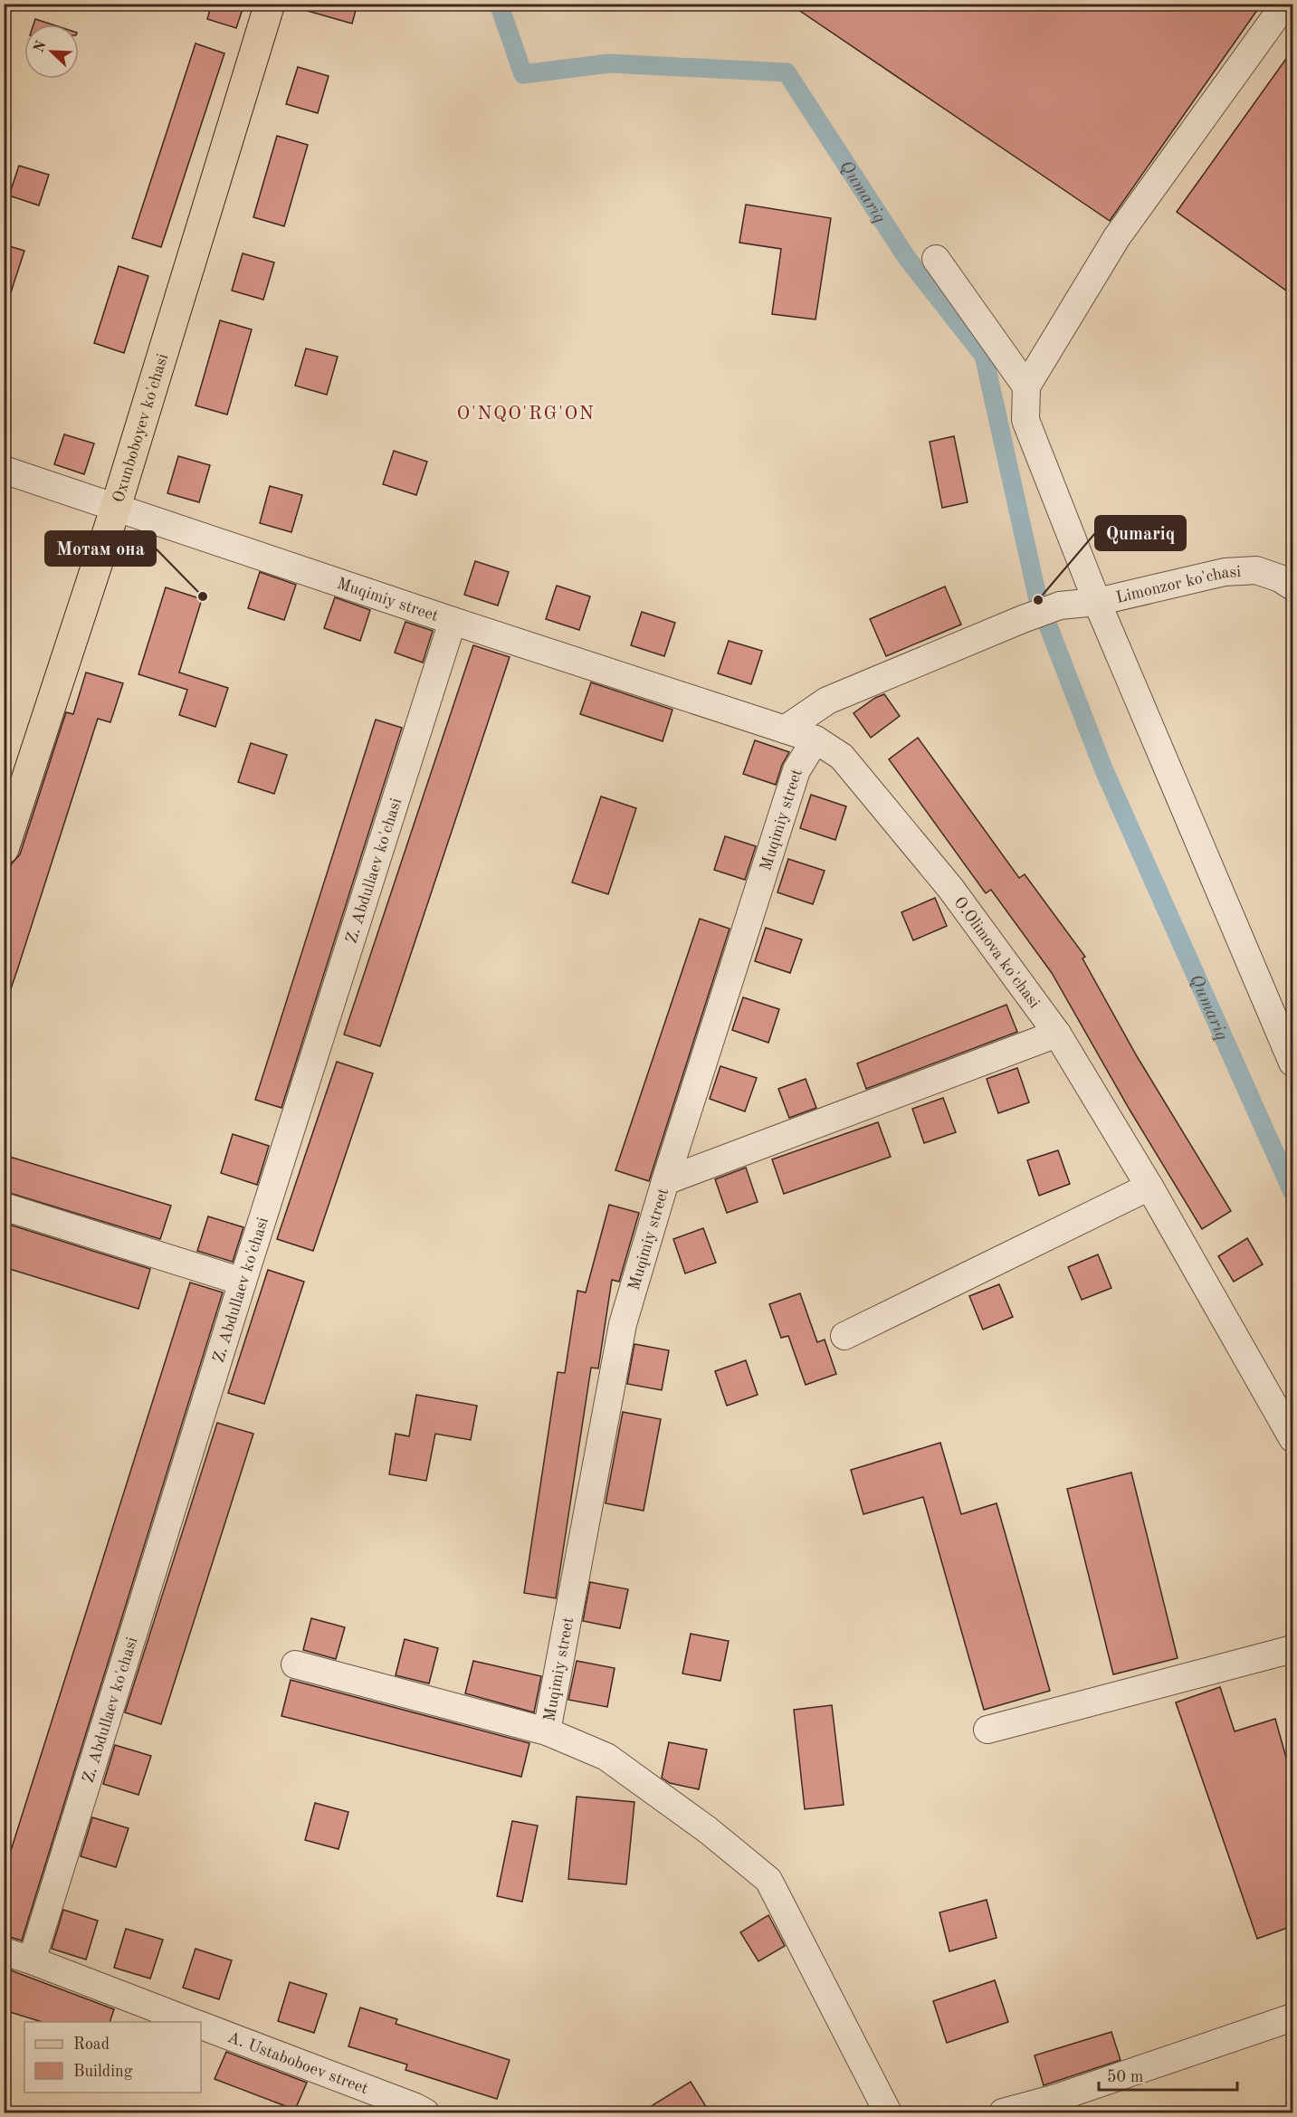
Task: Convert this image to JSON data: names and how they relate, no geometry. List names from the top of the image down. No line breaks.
{"streets":{"main road":["Oxunboboyev ko'chasi"],"street":["Limonzor ko'chasi","Muqimiy street","Z. Abdullaev ko'chasi","O.Olimova ko'chasi","A. Ustaboboev street"]},"crossings":[["Oxunboboyev ko'chasi","Muqimiy street"],["Limonzor ko'chasi","Muqimiy street"],["Muqimiy street","Z. Abdullaev ko'chasi"],["Muqimiy street","O.Olimova ko'chasi"],["Z. Abdullaev ko'chasi","A. Ustaboboev street"]],"districts":["O'NQO'RG'ON"],"water":["Qumariq"],"places":["Мотам она","Qumariq"],"legend":["Road","Building"],"scale_bar":"50 m","north":"top left"}
